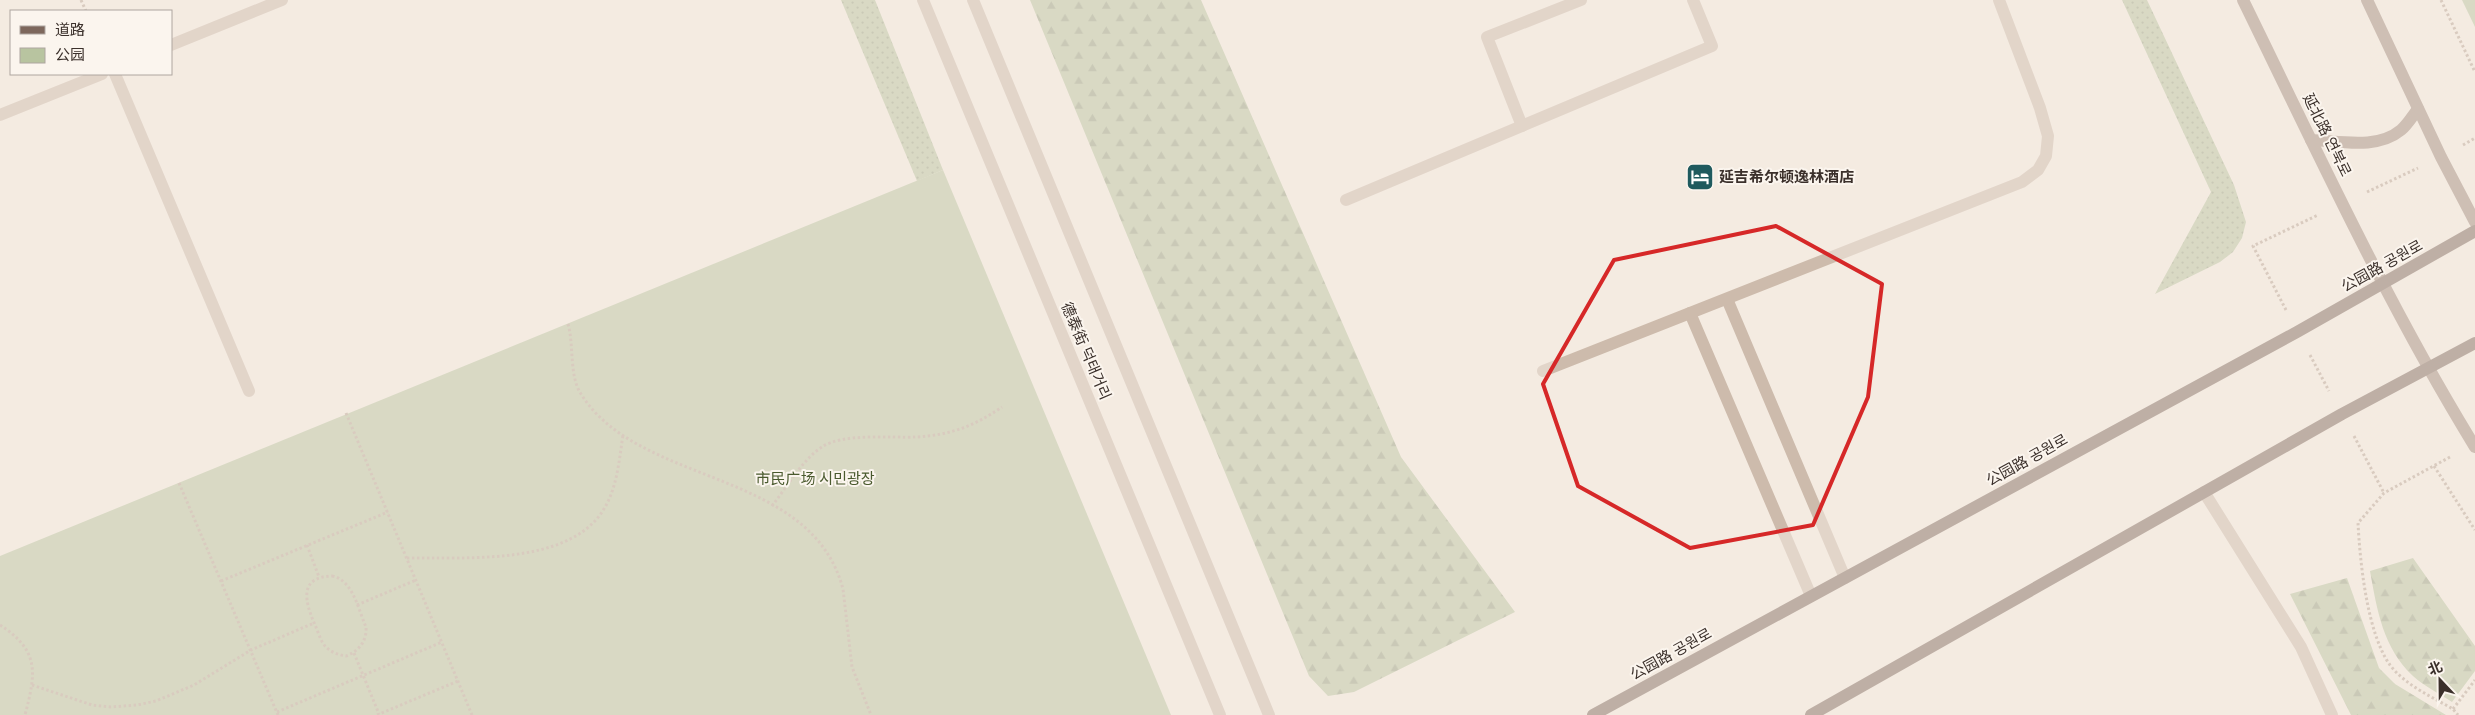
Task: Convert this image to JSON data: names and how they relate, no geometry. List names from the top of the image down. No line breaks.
{"streets":{"main road":["延北路 연북로","公园路 공원로"],"street":["德泰街 덕태거리"]},"crossings":[["延北路 연북로","公园路 공원로"]],"parks":["市民广场 시민광장"],"places":{"hotel":["延吉希尔顿逸林酒店"]},"legend":["道路","公园"],"north":"top"}
